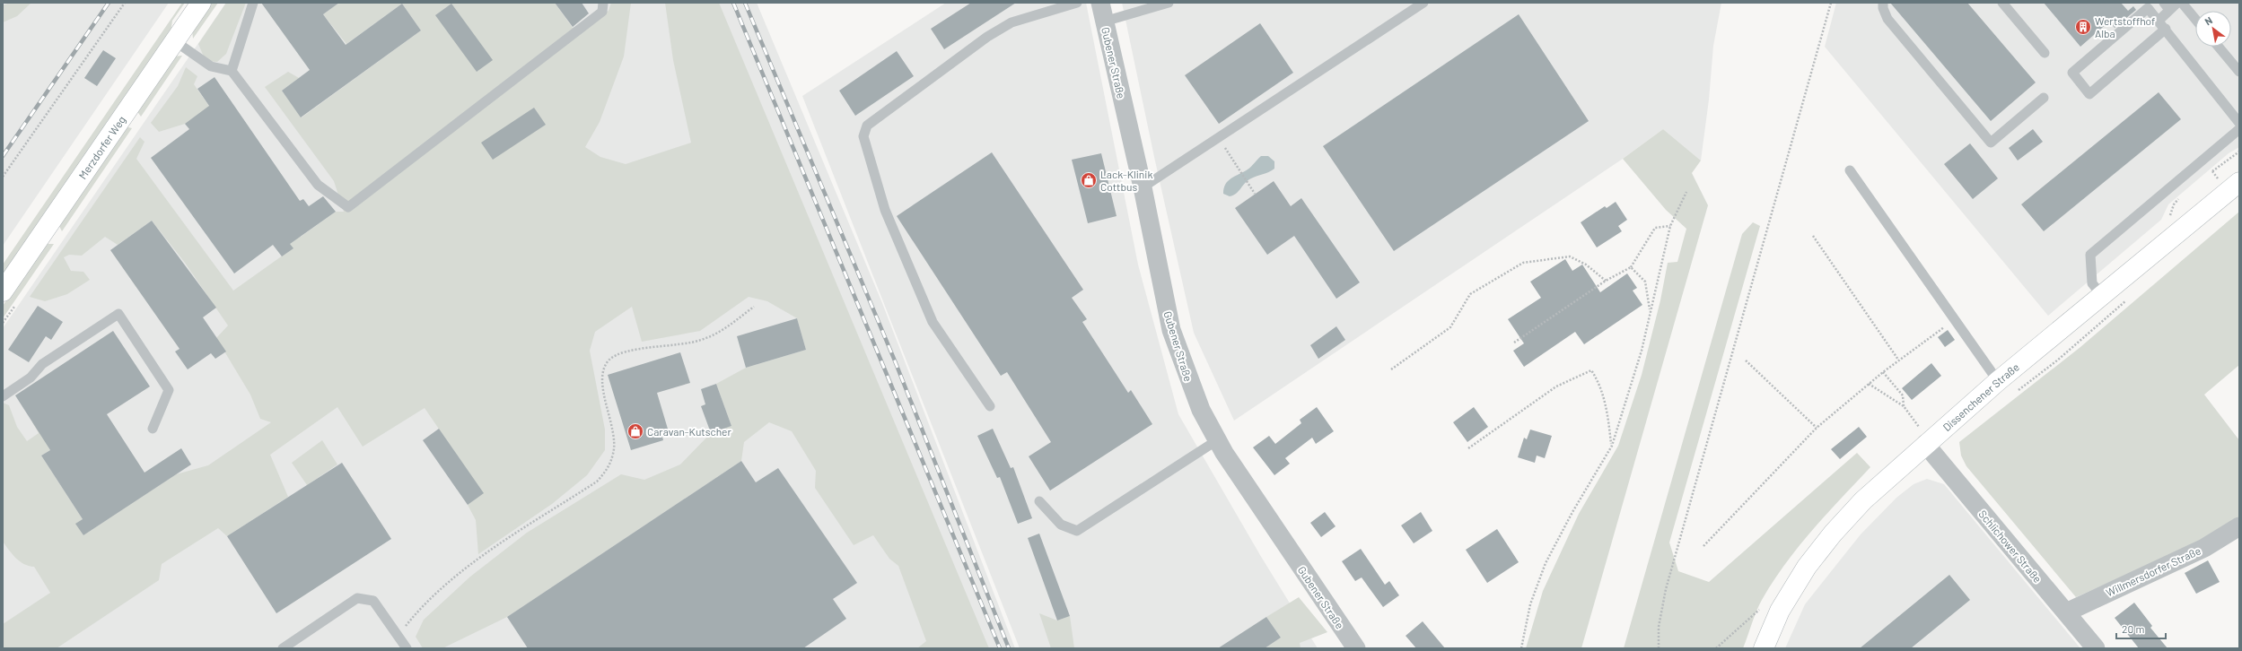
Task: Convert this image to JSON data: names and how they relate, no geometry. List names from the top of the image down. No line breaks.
{"streets":{"main road":["Merzdorfer Weg","Dissenchener Straße"],"street":["Gubener Straße","Schlichower Straße","Willmersdorfer Straße"]},"crossings":[["Dissenchener Straße","Schlichower Straße"],["Schlichower Straße","Willmersdorfer Straße"]],"places":{"building":["Wertstoffhof Alba"],"shop":["Lack-Klinik Cottbus","Caravan-Kutscher"]},"scale_bar":"20 m","north":"top left"}
